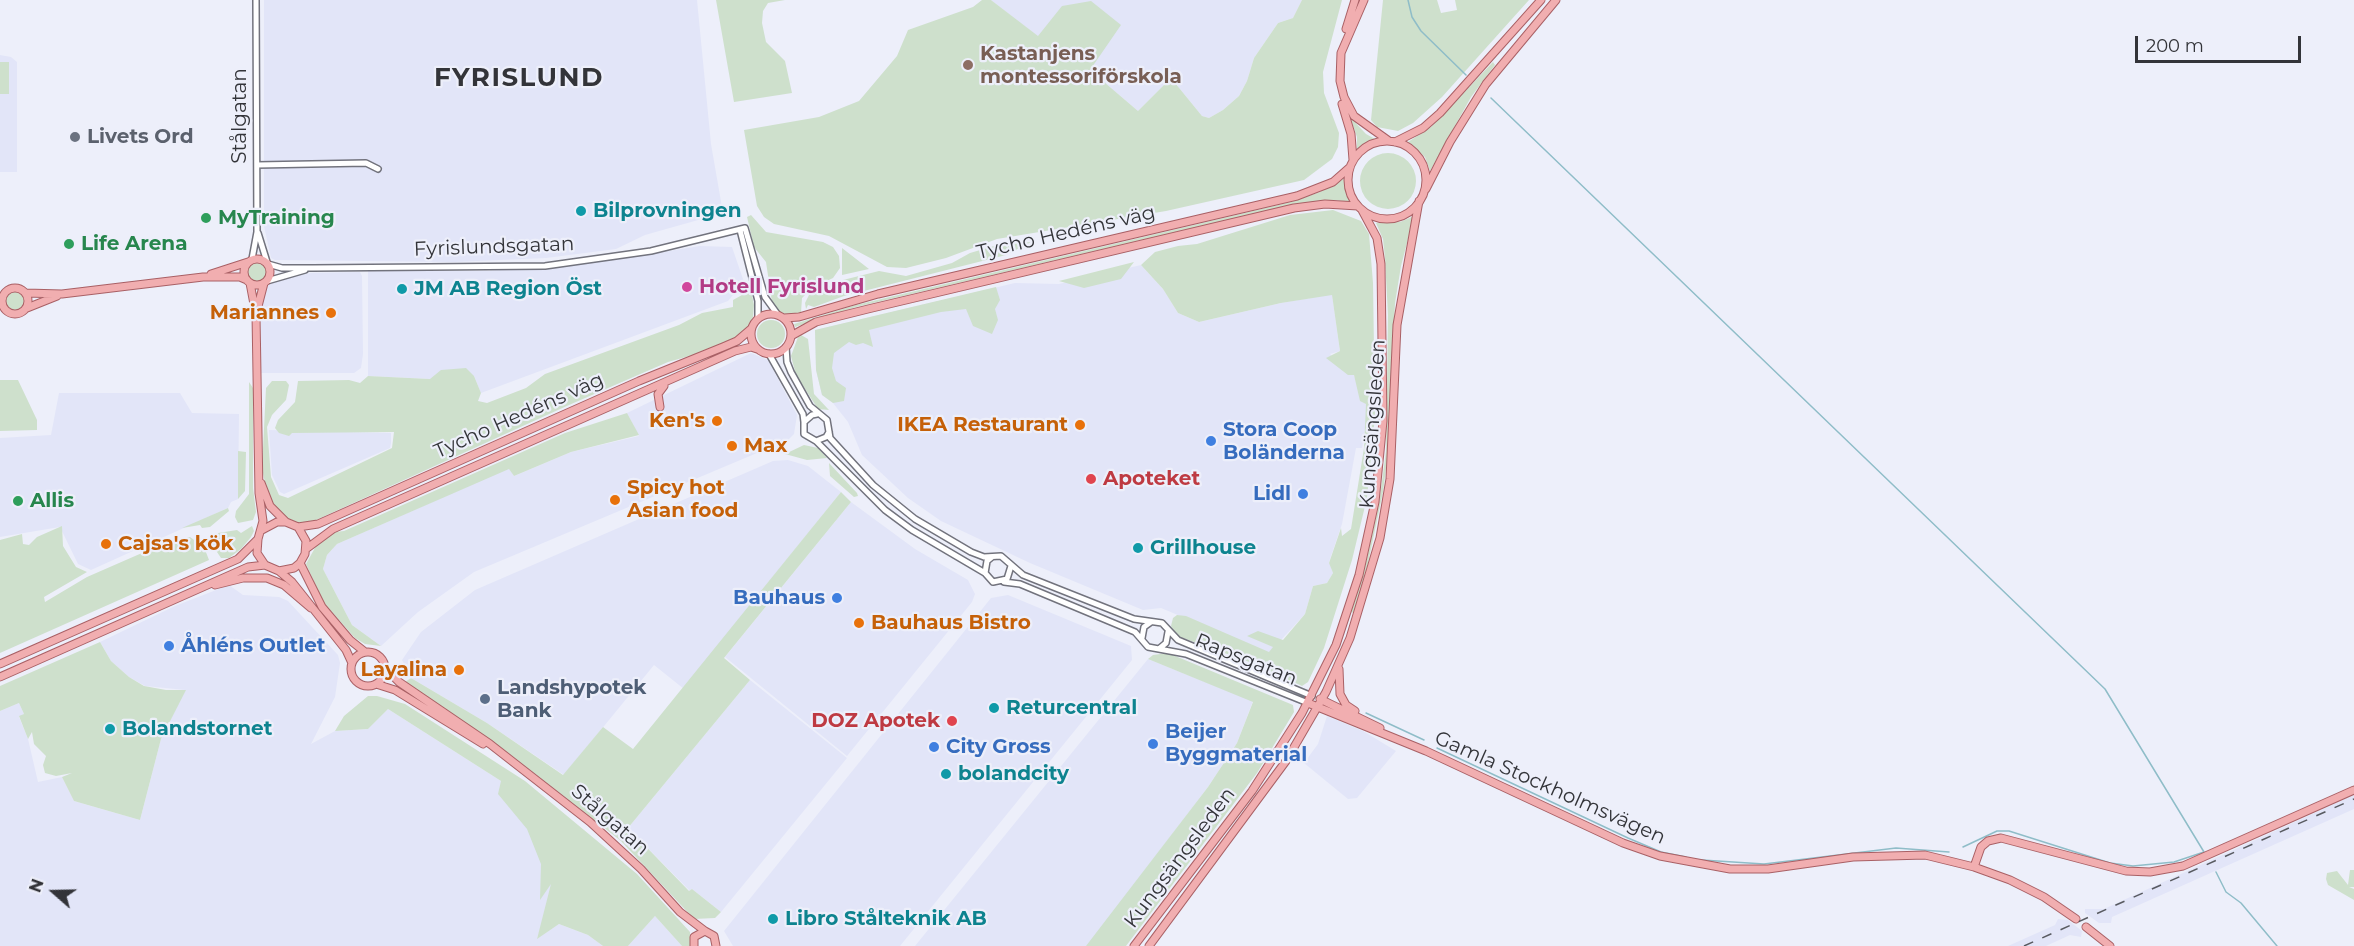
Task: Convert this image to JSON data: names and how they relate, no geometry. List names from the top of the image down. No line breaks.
{"streets":{"main road":["Stålgatan","Tycho Hedéns väg","Kungsängsleden","Rapsgatan","Gamla Stockholmsvägen"],"street":["Fyrislundsgatan"]},"crossings":[["Stålgatan","Fyrislundsgatan"],["Tycho Hedéns väg","Kungsängsleden"],["Kungsängsleden","Rapsgatan"],["Kungsängsleden","Gamla Stockholmsvägen"],["Rapsgatan","Gamla Stockholmsvägen"]],"districts":["FYRISLUND"],"places":["Kastanjens montessoriförskola","Livets Ord","Bilprovningen","MyTraining","Life Arena","Hotell Fyrislund","JM AB Region Öst","Mariannes","Ken's","IKEA Restaurant","Stora Coop Boländerna","Max","Apoteket","Lidl","Spicy hot Asian food","Allis","Cajsa's kök","Grillhouse","Bauhaus","Bauhaus Bistro","Åhléns Outlet","Layalina","Landshypotek Bank","Returcentral","DOZ Apotek","Bolandstornet","Beijer Byggmaterial","City Gross","bolandcity","Libro Stålteknik AB"],"scale_bar":"200 m","north":"left"}
